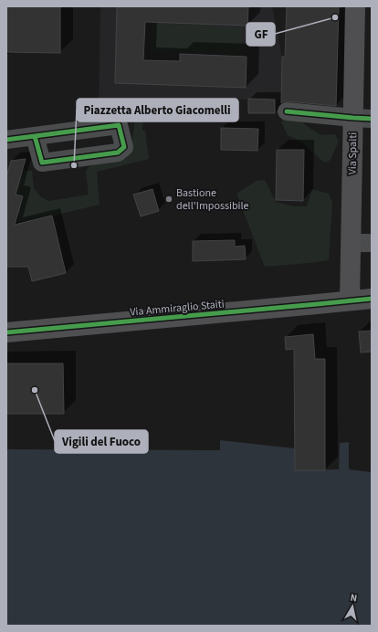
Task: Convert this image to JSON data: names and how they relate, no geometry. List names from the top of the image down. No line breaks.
{"streets":{"street":["Via Spalti","Via Ammiraglio Staiti"]},"crossings":[["Via Spalti","Via Ammiraglio Staiti"]],"places":["GF","Piazzetta Alberto Giacomelli","Bastione dell'Impossibile","Vigili del Fuoco"],"north":"top"}
